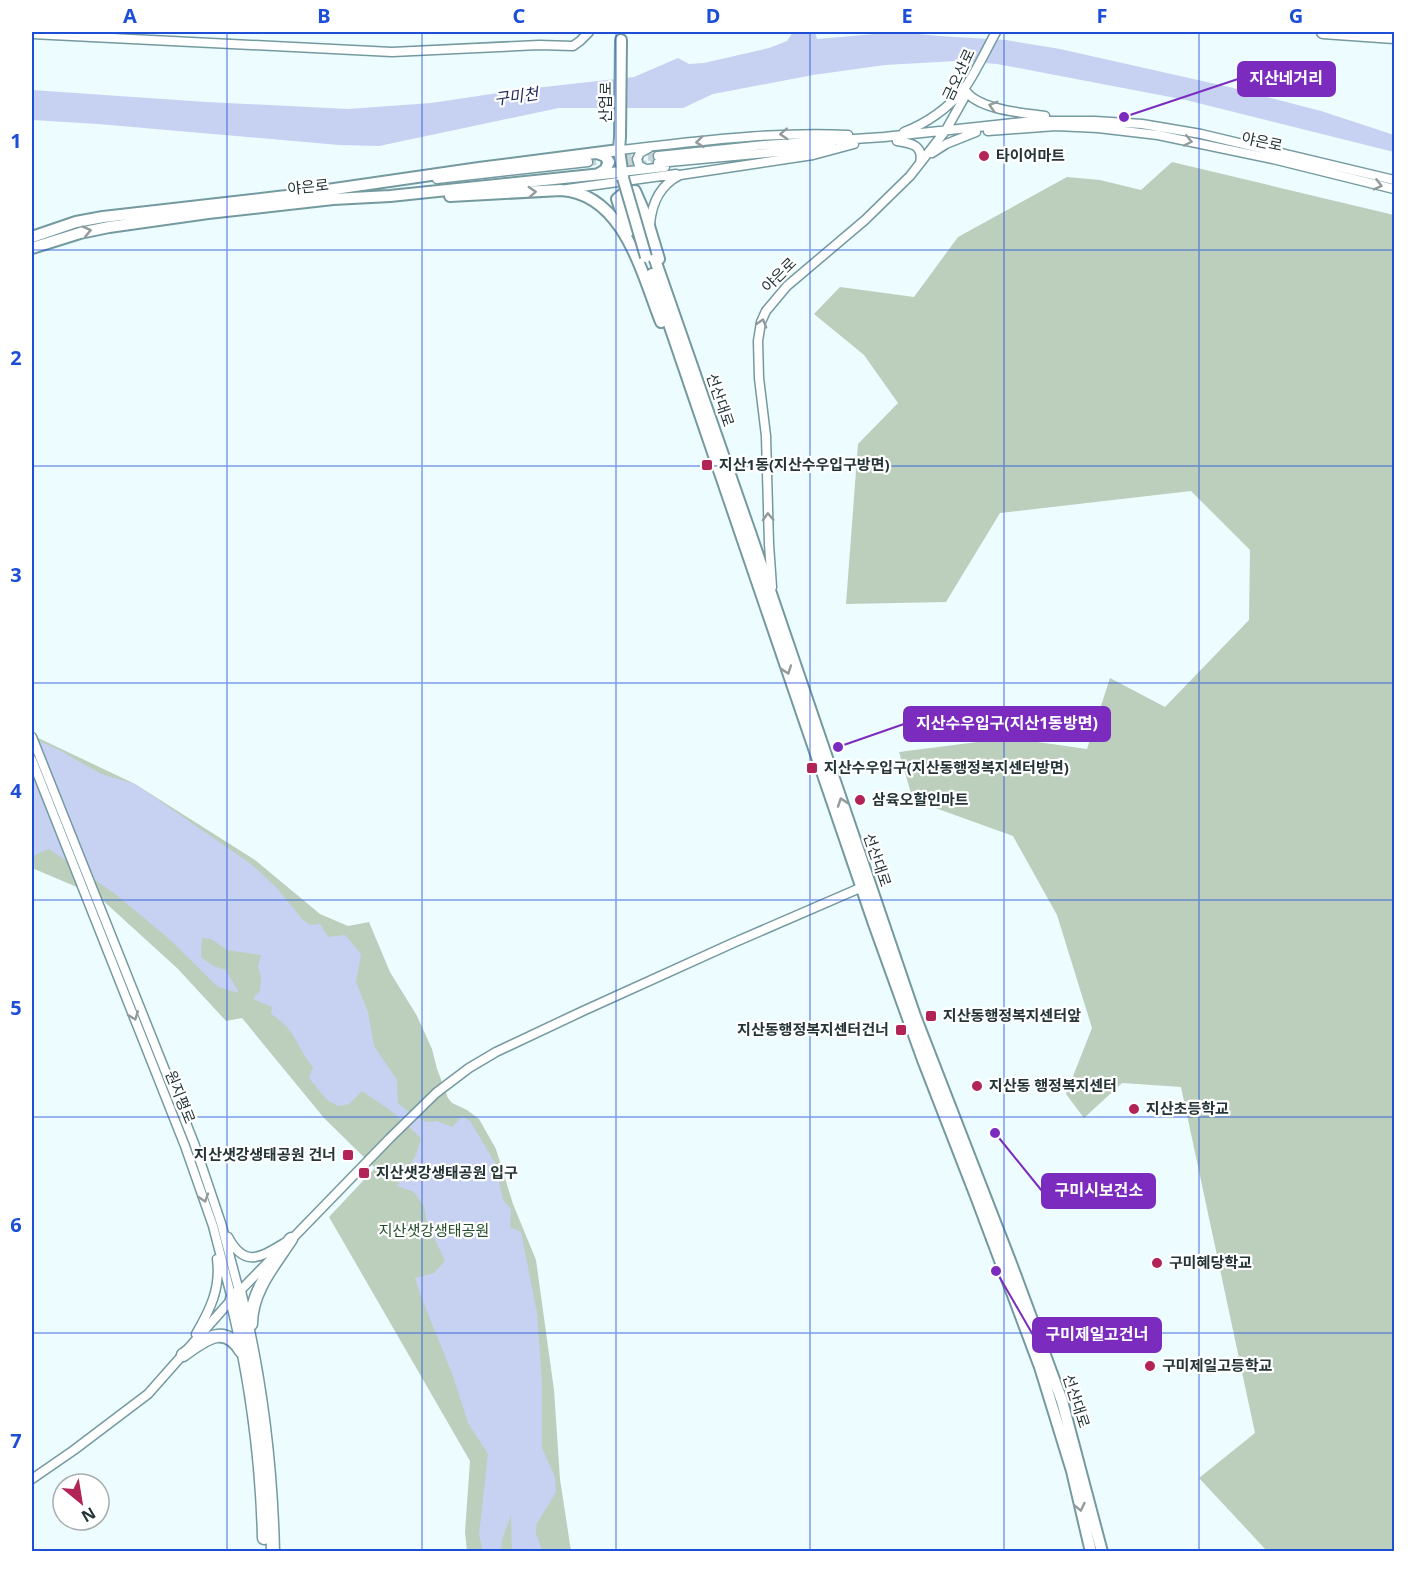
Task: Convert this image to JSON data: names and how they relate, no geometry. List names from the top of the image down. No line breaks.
{"streets":{"main road":["산업로","야은로","선산대로"],"street":["금오산로","원지평로"]},"crossings":[["금오산로","야은로"],["산업로","선산대로"],["야은로","선산대로"]],"water":["구미천"],"parks":["지산샛강생태공원"],"places":{"other":["지산네거리","타이어마트","지산수우입구(지산1동방면)","삼육오할인마트","지산동 행정복지센터","지산초등학교","구미시보건소","구미혜당학교","구미제일고건너","구미제일고등학교"],"transit":["지산1동(지산수우입구방면)","지산수우입구(지산동행정복지센터방면)","지산동행정복지센터앞","지산동행정복지센터건너","지산샛강생태공원 건너","지산샛강생태공원 입구"]},"north":"bottom right","grid":{"columns":["A","B","C","D","E","F","G"],"rows":["1","2","3","4","5","6","7"]}}
